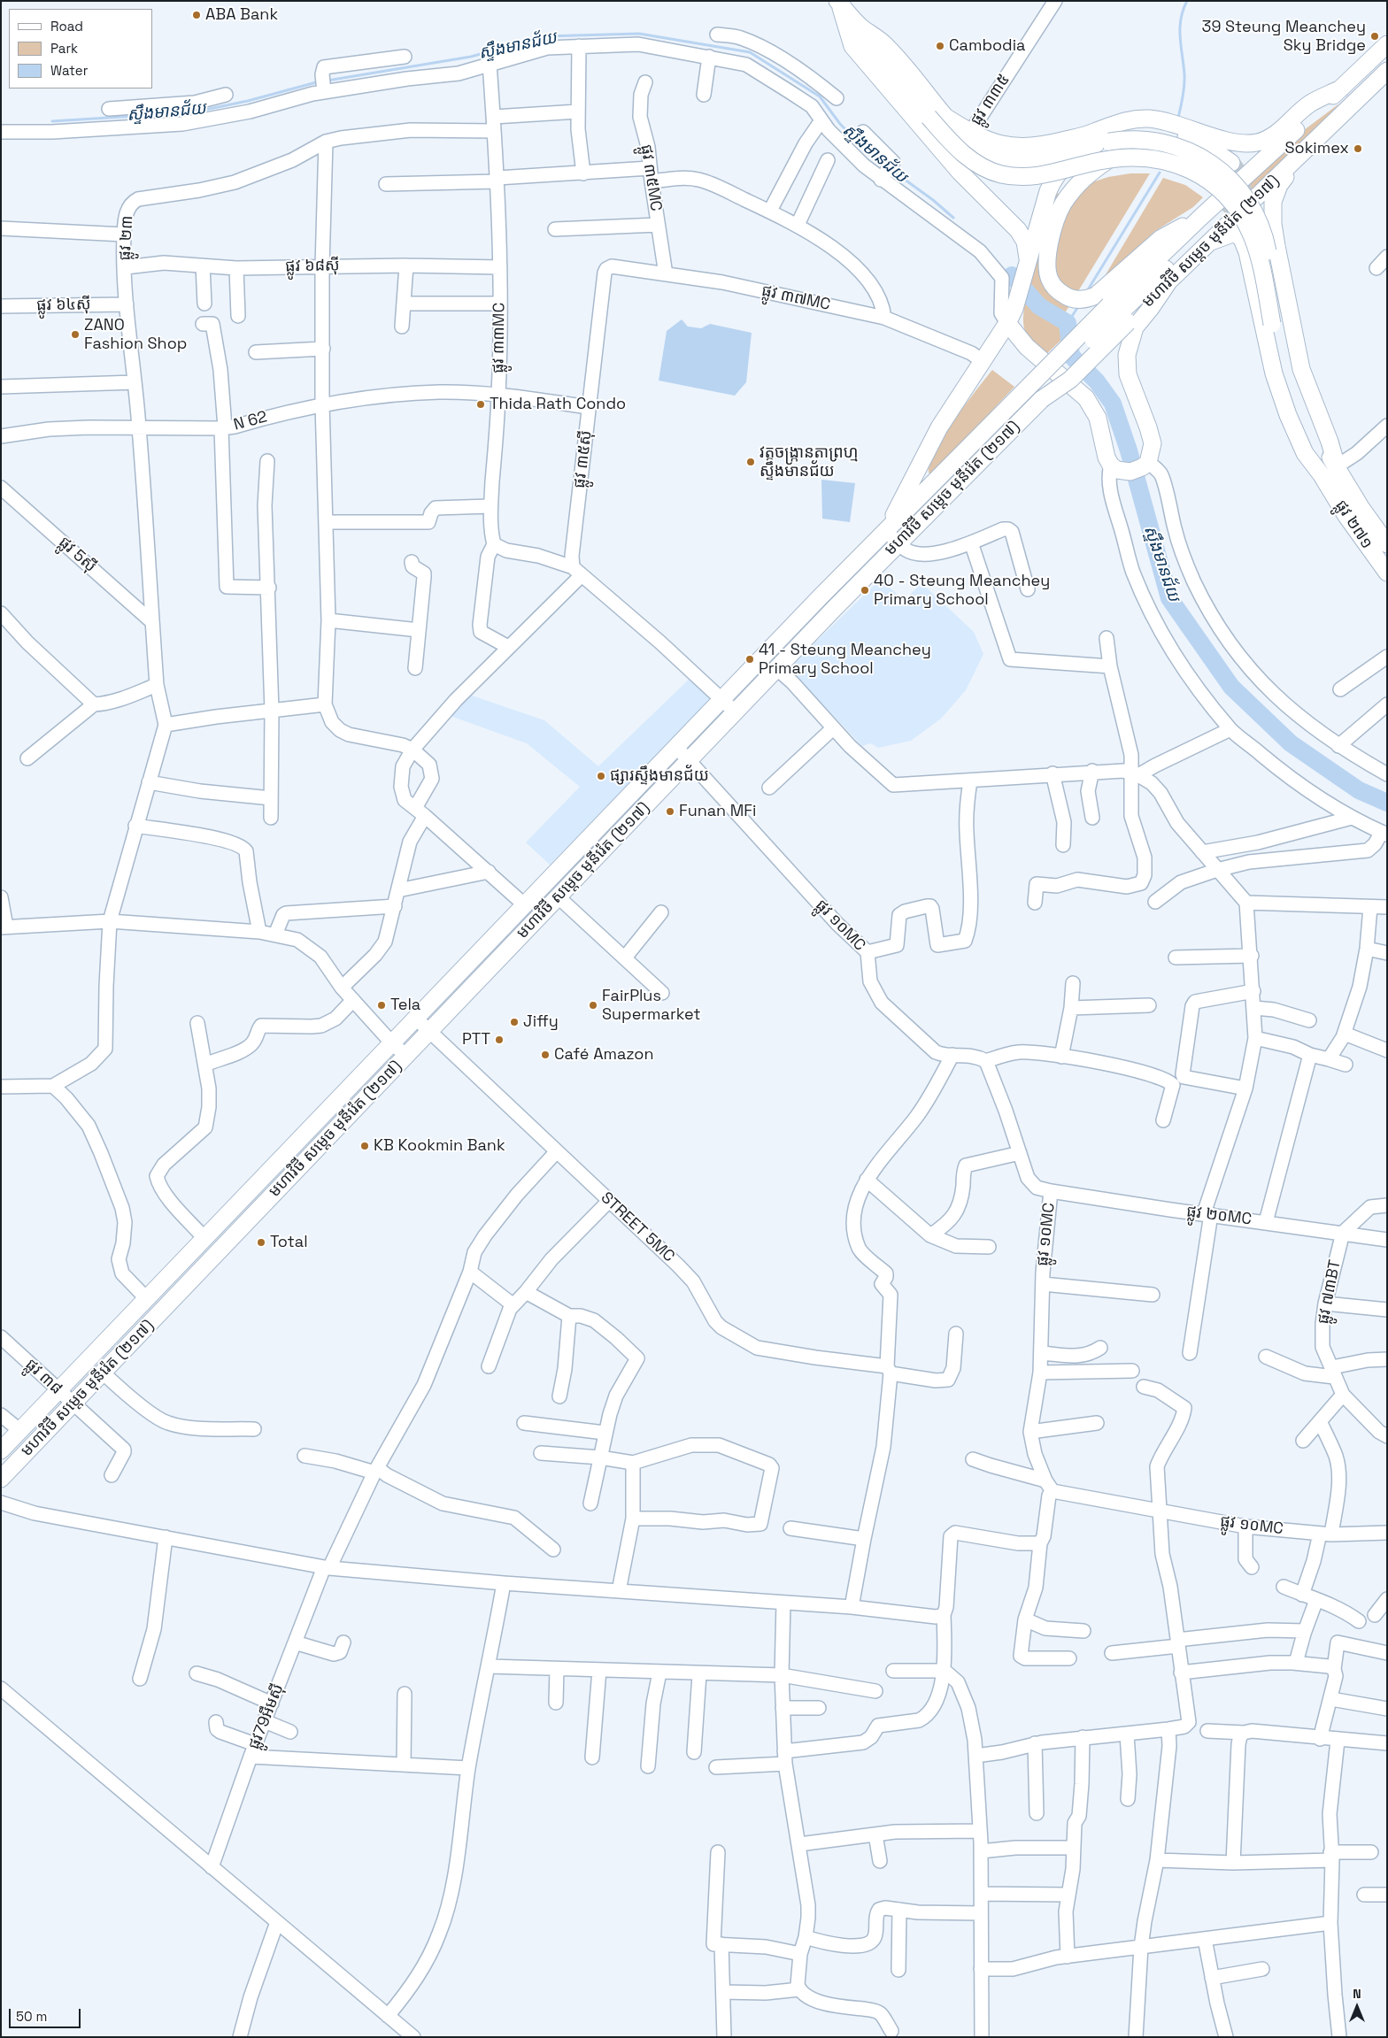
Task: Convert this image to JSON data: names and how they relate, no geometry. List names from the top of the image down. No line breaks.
{"streets":{"main road":["មហាវិថី សម្តេច មុនីរ៉េត (២១៧)","ផ្លូវ ២៧១"],"street":["ផ្លូវ ៣៣៥","ផ្លូវ ៣៥MC","ផ្លូវ ២៣","ផ្លូវ ៦៨ស៊ី","ផ្លូវ ៣៧MC","ផ្លូវ ៦៤ស៊ី","ផ្លូវ ៣៣MC","N 62","ផ្លូវ ៣៥ស៊ី","ផ្លូវ 5ស៊ី","ផ្លូវ ១០MC","ផ្លូវ ២០MC","STREET 5MC","ផ្លូវ ៧៣BT","ផ្លូវ ៣៨","ផ្លូវ79អឹមស៊ី"]},"crossings":[["ផ្លូវ ៣៥MC","ផ្លូវ ៣៧MC"],["ផ្លូវ ២៣","ផ្លូវ ៦៨ស៊ី"],["ផ្លូវ ២៣","ផ្លូវ ៦៤ស៊ី"],["ផ្លូវ ២៣","ផ្លូវ ៣៣MC"],["ផ្លូវ ២៣","N 62"],["ផ្លូវ ២៣","ផ្លូវ 5ស៊ី"],["មហាវិថី សម្តេច មុនីរ៉េត (២១៧)","ផ្លូវ ១០MC"],["មហាវិថី សម្តេច មុនីរ៉េត (២១៧)","STREET 5MC"],["មហាវិថី សម្តេច មុនីរ៉េត (២១៧)","ផ្លូវ ៣៨"],["ផ្លូវ ៦៨ស៊ី","ផ្លូវ ៣៣MC"],["ផ្លូវ ៣៧MC","ផ្លូវ ៣៥ស៊ី"],["ផ្លូវ ៣៣MC","N 62"],["N 62","ផ្លូវ ៣៥ស៊ី"],["ផ្លូវ ១០MC","ផ្លូវ ២០MC"],["ផ្លូវ ២០MC","ផ្លូវ ៧៣BT"],["STREET 5MC","ផ្លូវ79អឹមស៊ី"]],"water":["ស្ទឹងមានជ័យ"],"places":["ABA Bank","39 Steung Meanchey Sky Bridge","Cambodia","Sokimex","ZANO Fashion Shop","Thida Rath Condo","វត្តចង្ក្រានតាព្រហ្ម ស្ទឹងមានជ័យ","40 - Steung Meanchey Primary School","41 - Steung Meanchey Primary School","ផ្សារស្ទឹងមានជ័យ","Funan MFi","Tela","FairPlus Supermarket","Jiffy","PTT","Café Amazon","KB Kookmin Bank","Total"],"legend":["Road","Park","Water"],"scale_bar":"50 m","north":"top"}
